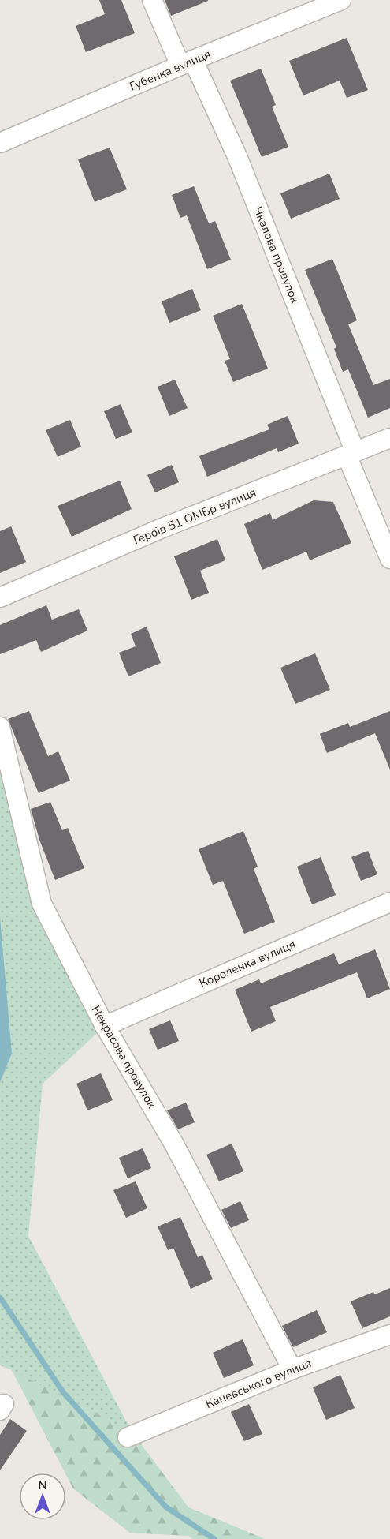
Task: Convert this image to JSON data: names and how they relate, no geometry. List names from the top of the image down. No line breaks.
{"streets":{"street":["Губенка вулиця","Чкалова провулок","Героїв 51 ОМБр вулиця","Короленка вулиця","Некрасова провулок","Каневського вулиця"]},"crossings":[["Губенка вулиця","Чкалова провулок"],["Чкалова провулок","Героїв 51 ОМБр вулиця"],["Короленка вулиця","Некрасова провулок"],["Некрасова провулок","Каневського вулиця"]],"north":"top"}
